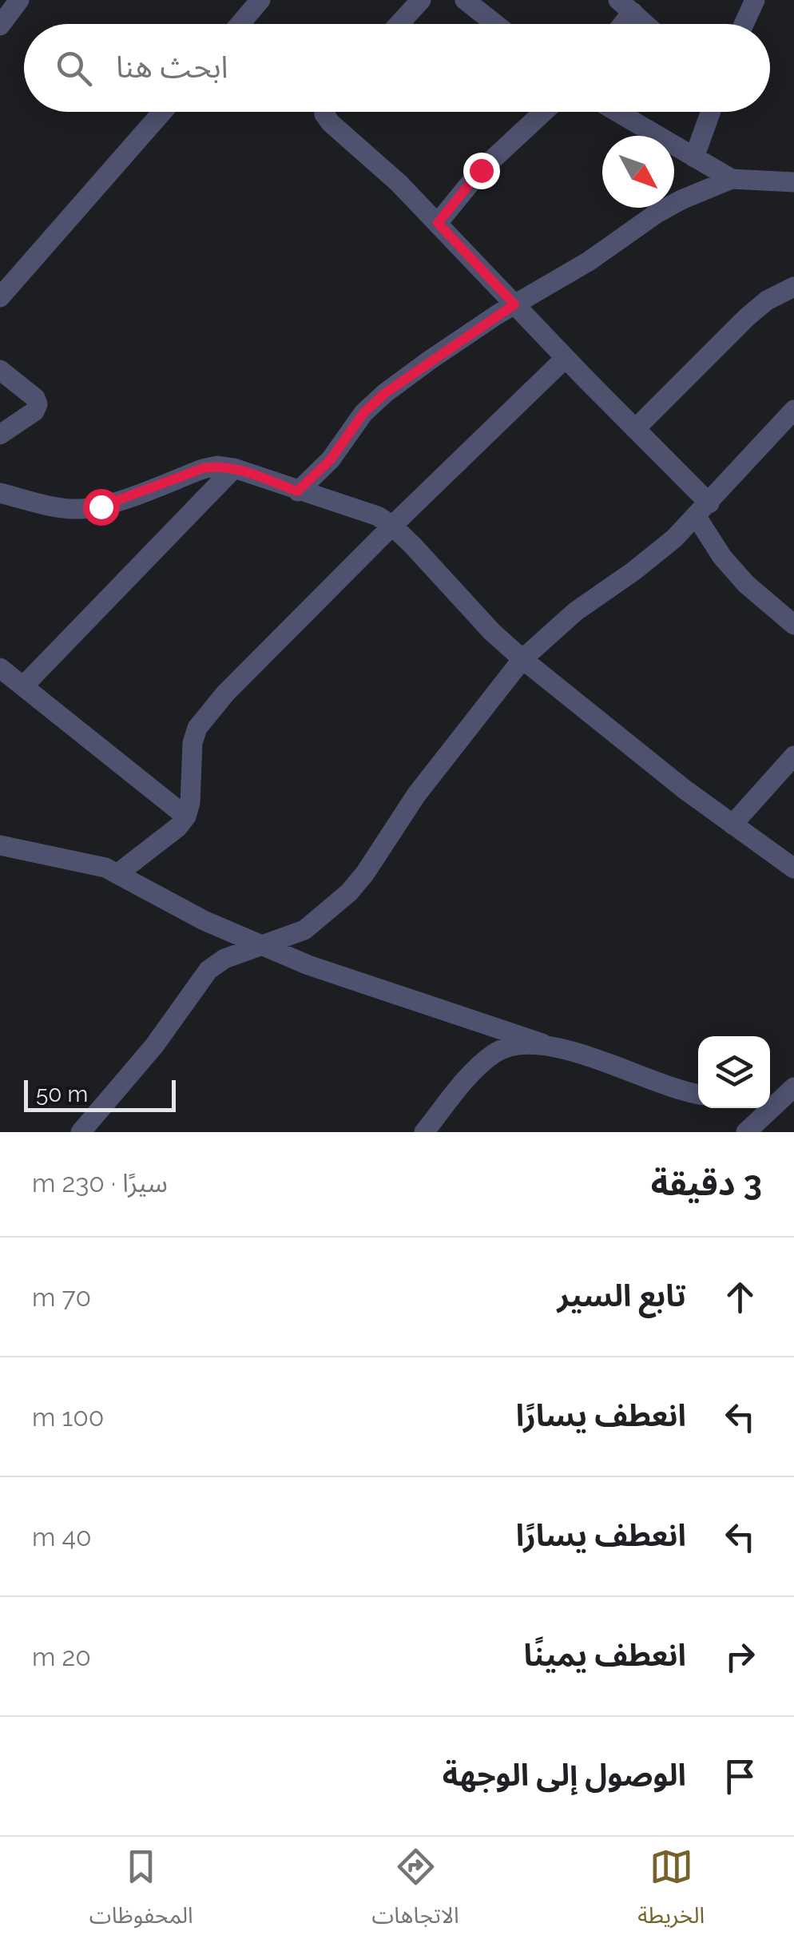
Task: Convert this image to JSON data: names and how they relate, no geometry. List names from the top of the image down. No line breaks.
{"scale_bar":"50 m","north":"bottom right","page":{"search":"ابحث هنا","scale":"50 m","heading":["3 دقيقة","سيرًا · 230 m"],"list":[["تابع السير","70 m"],["انعطف يسارًا","100 m"],["انعطف يسارًا","40 m"],["انعطف يمينًا","20 m"],"الوصول إلى الوجهة"],"nav":["الخريطة","الاتجاهات","المحفوظات"]}}
